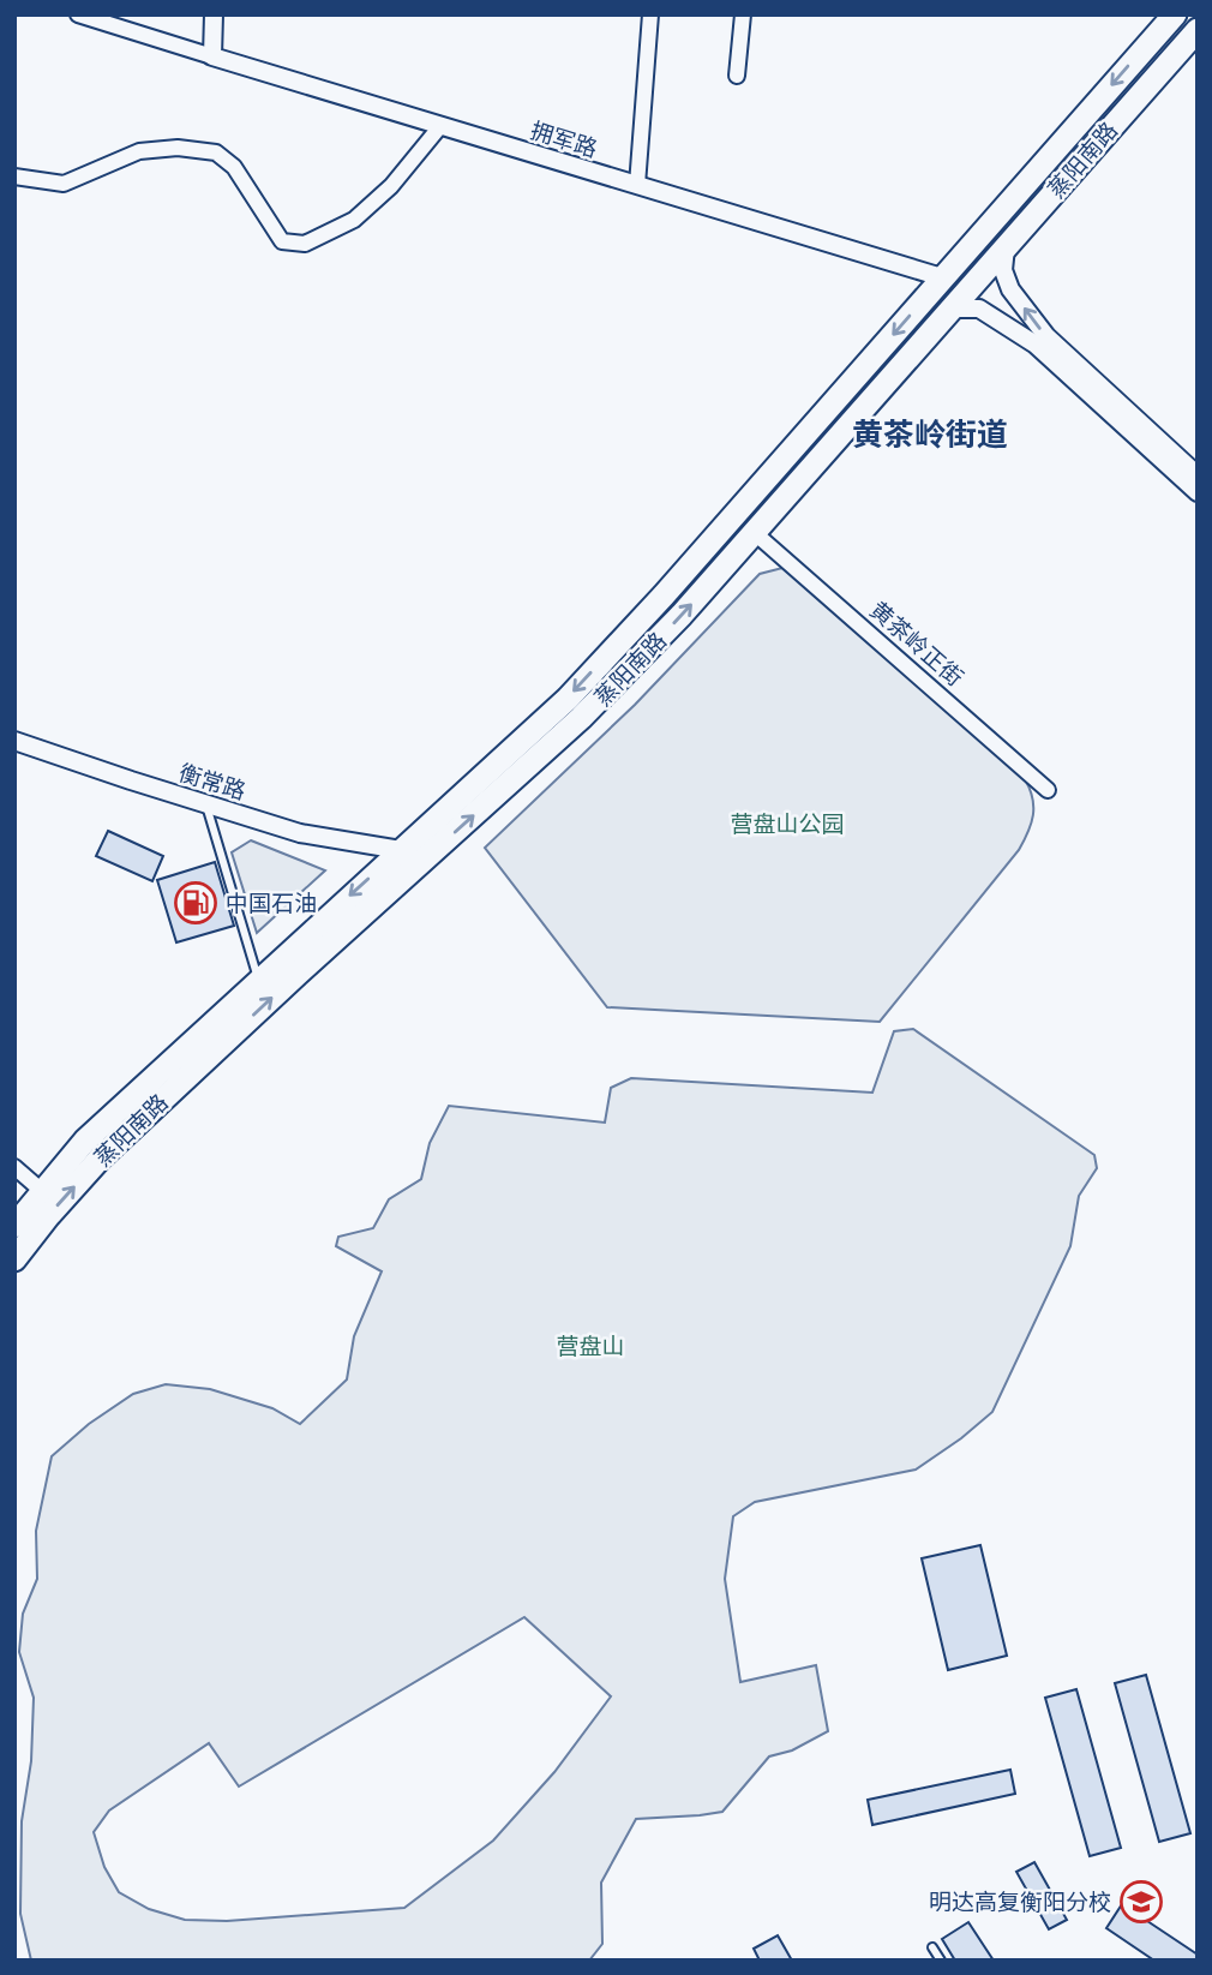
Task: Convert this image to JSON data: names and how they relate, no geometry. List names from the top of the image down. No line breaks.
{"streets":{"main road":["蒸阳南路"],"street":["拥军路","黄茶岭正街","衡常路"]},"crossings":[["拥军路","蒸阳南路"],["蒸阳南路","黄茶岭正街"],["蒸阳南路","衡常路"]],"districts":["黄茶岭街道"],"parks":["营盘山公园","营盘山"],"places":{"fuel station":["中国石油"],"school or university":["明达高复衡阳分校"]}}
